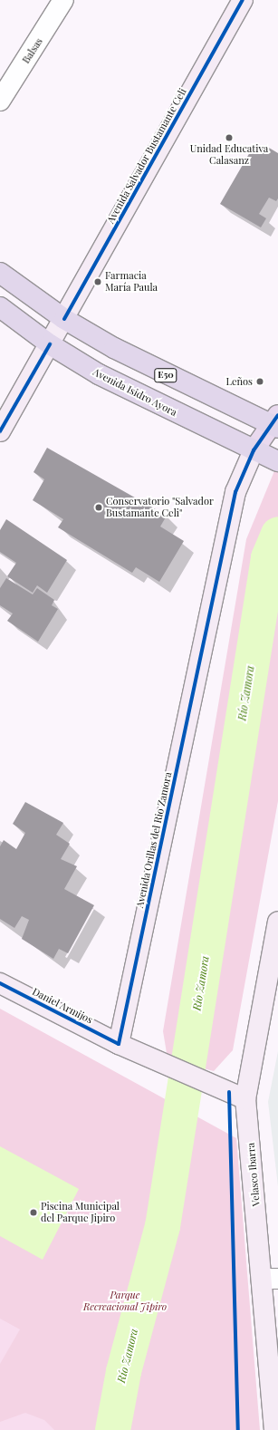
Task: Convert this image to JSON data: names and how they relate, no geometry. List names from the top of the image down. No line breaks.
{"streets":{"highway":["E50","Avenida Isidro Ayora"],"main road":["Avenida Salvador Bustamante Celi","Avenida Orillas del Rio Zamora","Daniel Armijos","Velasco Ibarra"],"street":["Balsas"]},"crossings":[["Avenida Salvador Bustamante Celi","E50"],["Avenida Salvador Bustamante Celi","Avenida Isidro Ayora"],["Avenida Isidro Ayora","Avenida Orillas del Rio Zamora"],["Avenida Orillas del Rio Zamora","Daniel Armijos"],["Daniel Armijos","Velasco Ibarra"]],"water":["Río Zamora"],"parks":["Parque Recreacional Jipiro"],"places":["Unidad Educativa Calasanz","Farmacia María Paula","Leños","Conservatorio \"Salvador Bustamante Celi\"","Piscina Municipal del Parque Jipiro"]}
